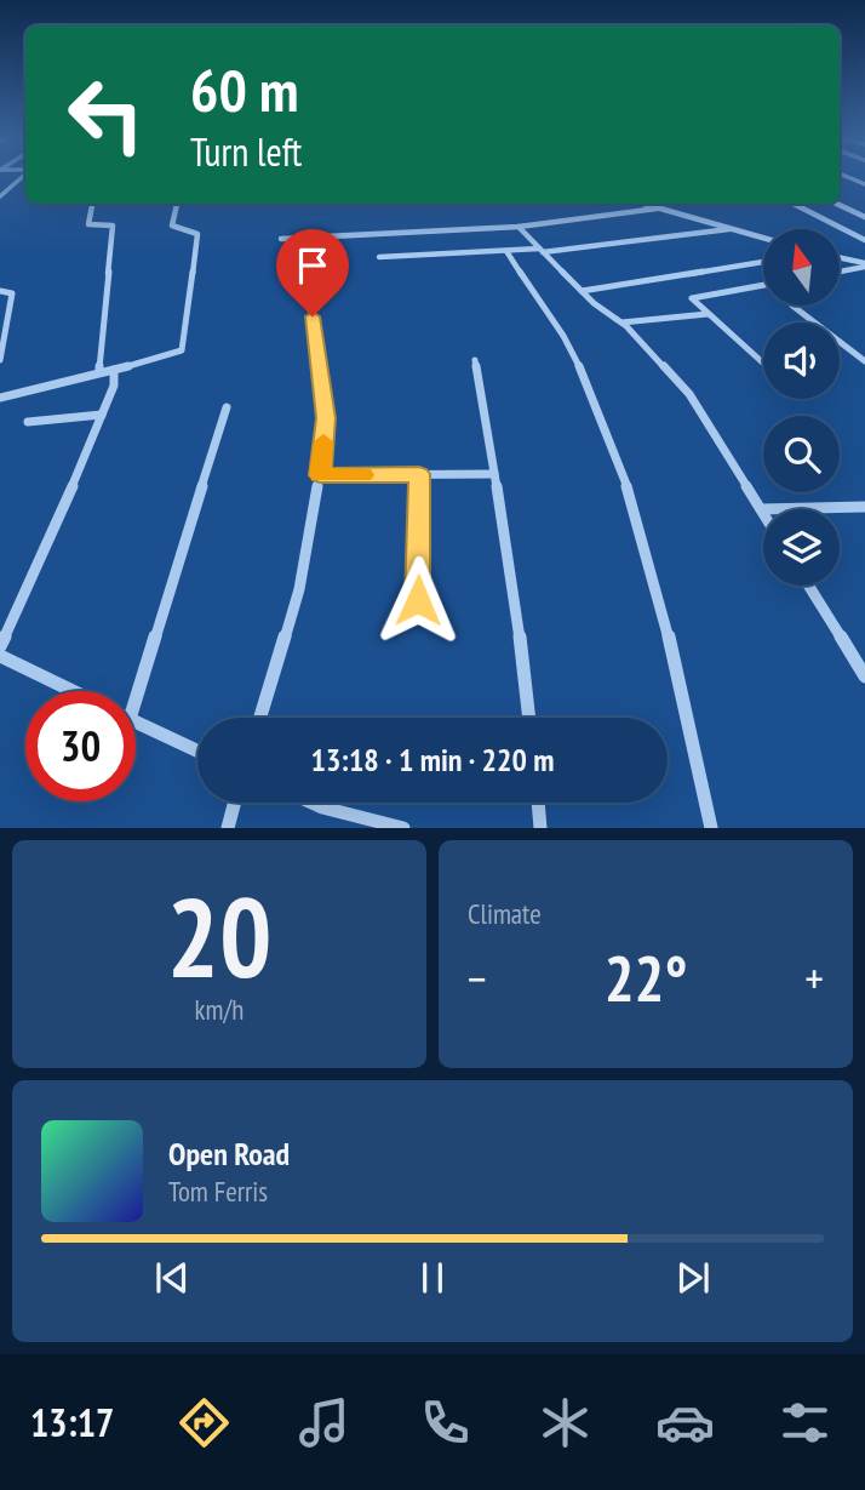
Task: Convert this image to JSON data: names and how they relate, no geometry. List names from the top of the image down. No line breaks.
{"north":"top","page":{"turn":["60 m","Turn left"],"limit":"30","trip":"13:18 · 1 min · 220 m","tile":[["20","km/h"],"Climate"],"heat":["−","22°","+"],"song":["Open Road","Tom Ferris"],"tabs":"13:17"}}
